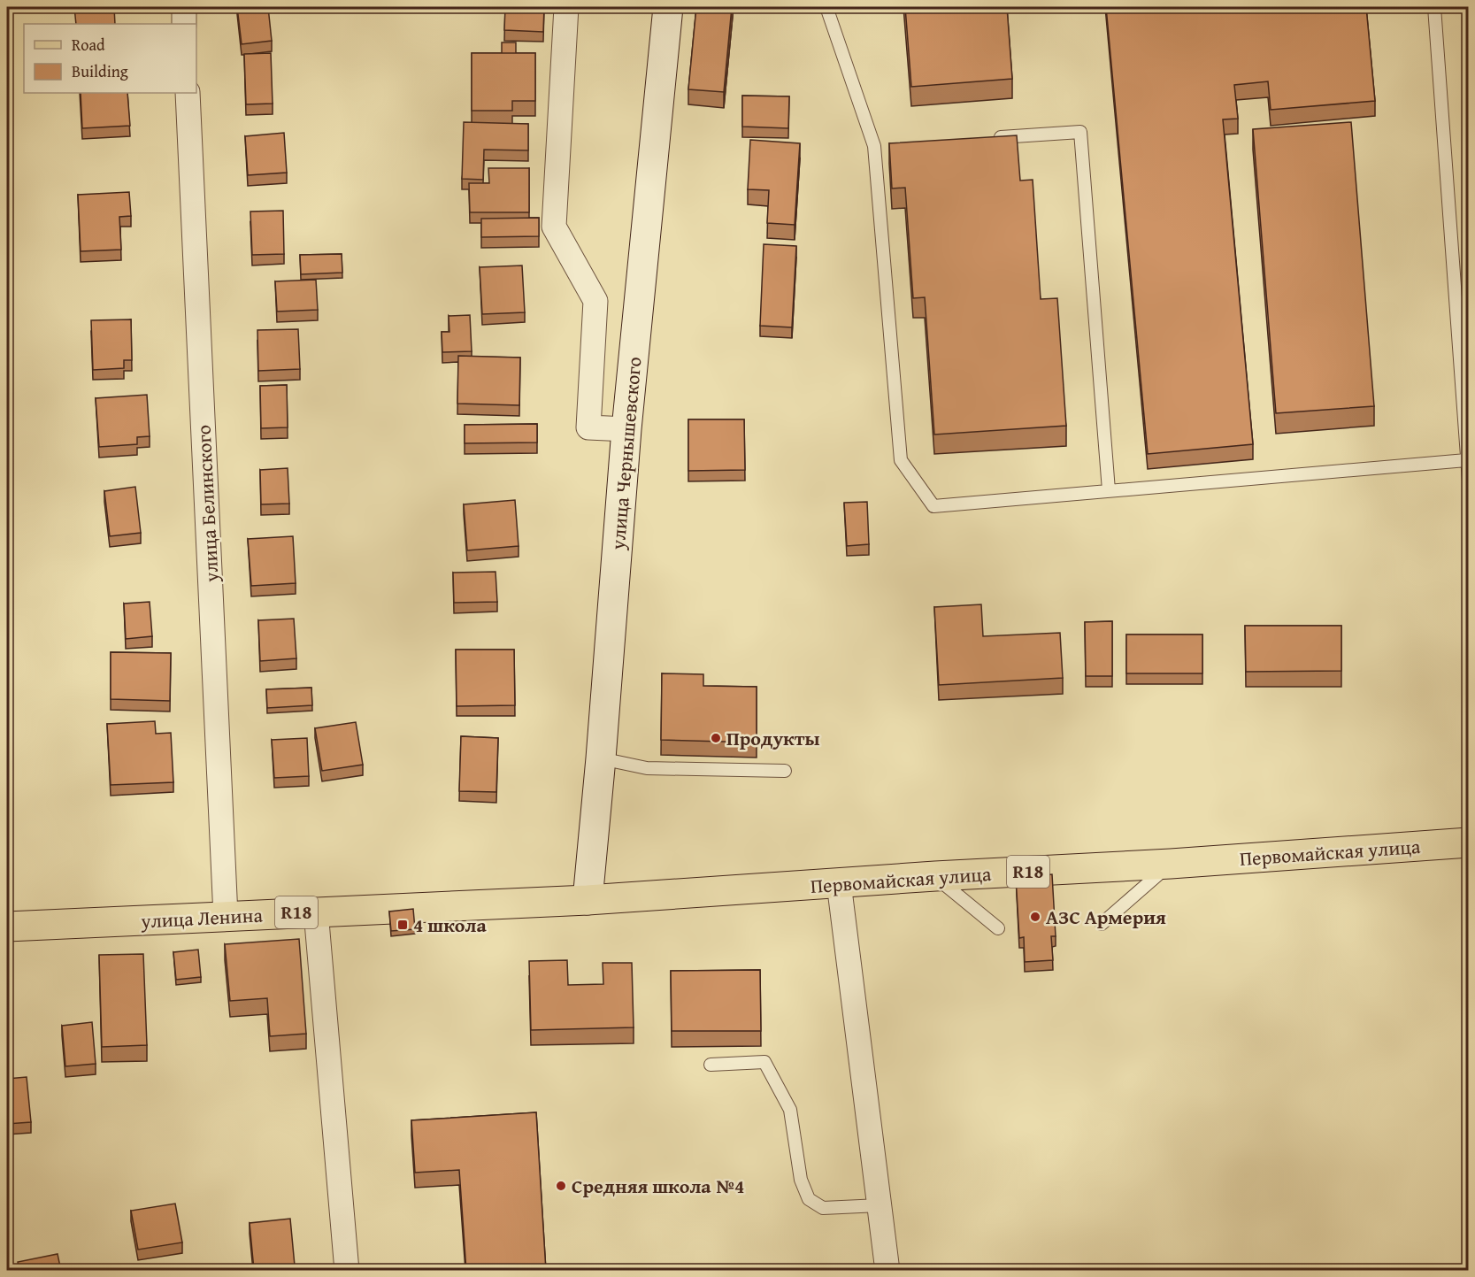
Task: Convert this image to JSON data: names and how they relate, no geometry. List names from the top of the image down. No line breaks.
{"streets":{"main road":["улица Чернышевского","Первомайская улица","R18","улица Ленина"],"street":["улица Белинского"]},"crossings":[["улица Чернышевского","Первомайская улица"],["улица Чернышевского","улица Ленина"],["улица Белинского","улица Ленина"],["Первомайская улица","улица Ленина"]],"places":{"other":["Продукты","АЗС Армерия","Средняя школа №4"],"transit":["4 школа"]},"legend":["Road","Building"]}
